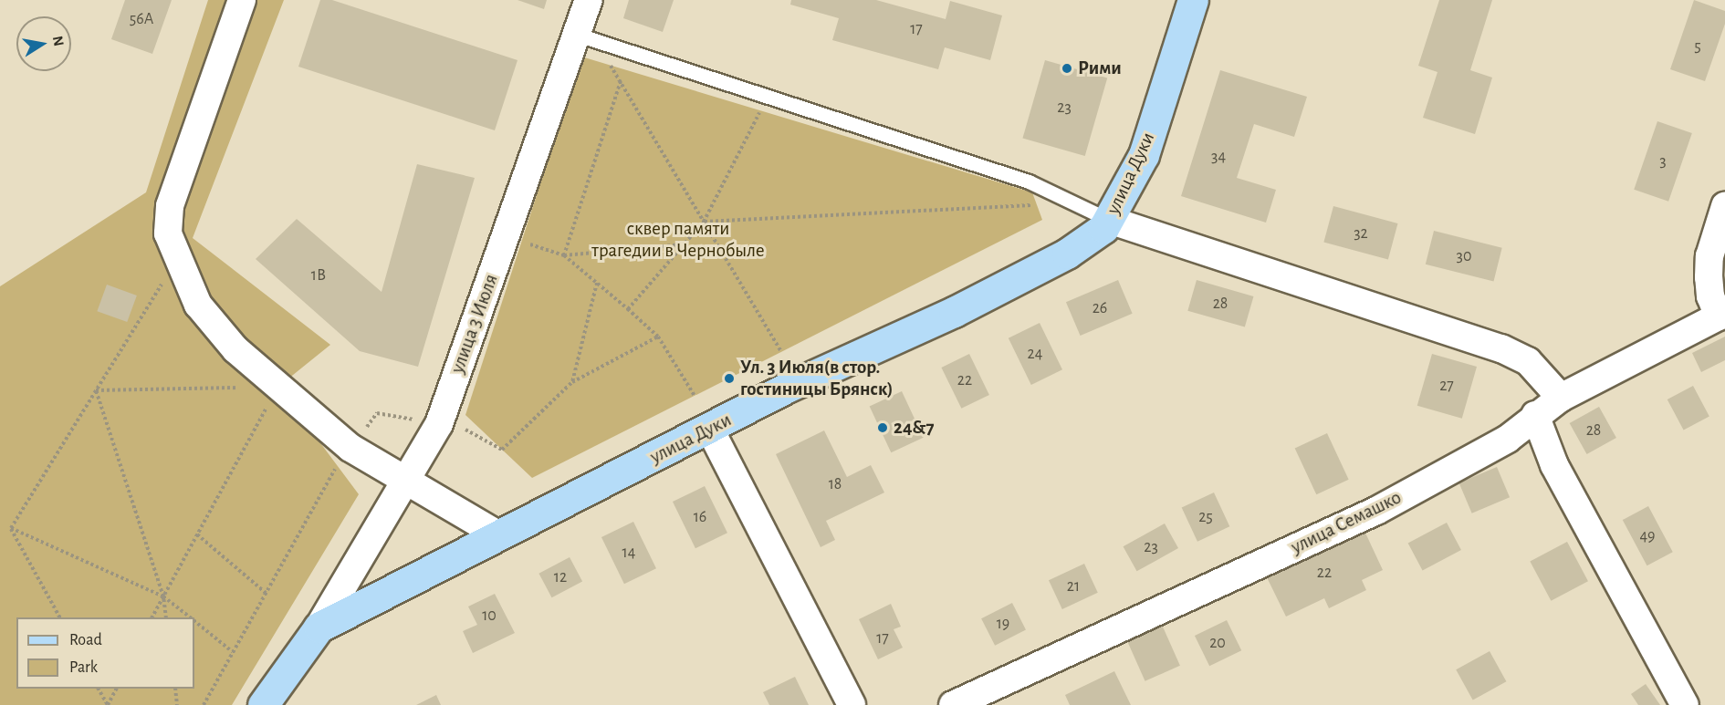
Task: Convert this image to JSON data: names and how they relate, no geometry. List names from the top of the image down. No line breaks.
{"streets":{"main road":["улица Дуки"],"street":["улица 3 Июля","улица Семашко"]},"crossings":[["улица Дуки","улица 3 Июля"]],"parks":["сквер памяти трагедии в Чернобыле"],"places":["Рими","Ул. 3 Июля(в стор. гостиницы Брянск)","24&7"],"house_numbers":["56А","17","5","23","34","3","32","30","1В","28","26","24","22","27","28","18","16","25","49","23","14","22","12","21","10","19","17","20"],"legend":["Road","Park"],"north":"right"}
